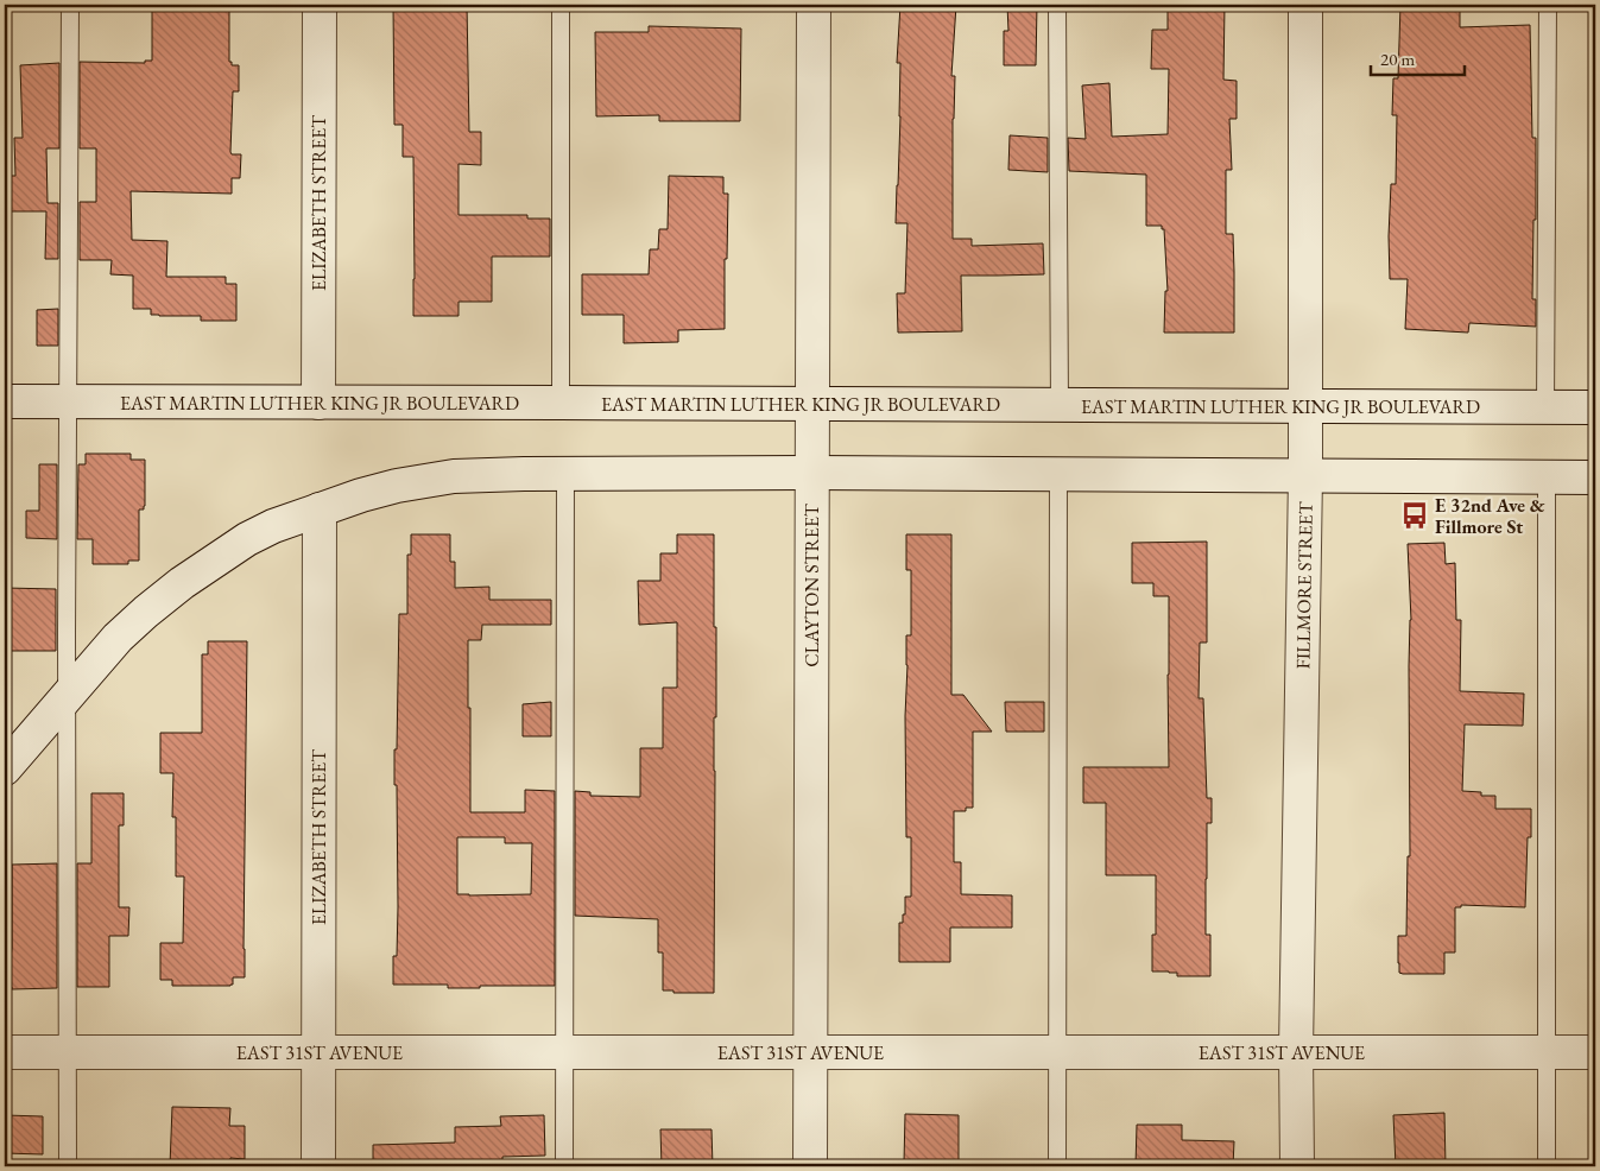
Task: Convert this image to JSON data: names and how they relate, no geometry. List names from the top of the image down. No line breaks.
{"streets":{"street":["ELIZABETH STREET","EAST MARTIN LUTHER KING JR BOULEVARD","CLAYTON STREET","FILLMORE STREET","EAST 31ST AVENUE"]},"crossings":[["ELIZABETH STREET","EAST MARTIN LUTHER KING JR BOULEVARD"],["ELIZABETH STREET","EAST 31ST AVENUE"],["EAST MARTIN LUTHER KING JR BOULEVARD","CLAYTON STREET"],["EAST MARTIN LUTHER KING JR BOULEVARD","FILLMORE STREET"],["CLAYTON STREET","EAST 31ST AVENUE"],["FILLMORE STREET","EAST 31ST AVENUE"]],"places":{"bus stop":["E 32nd Ave & Fillmore St"]},"scale_bar":"20 m"}
